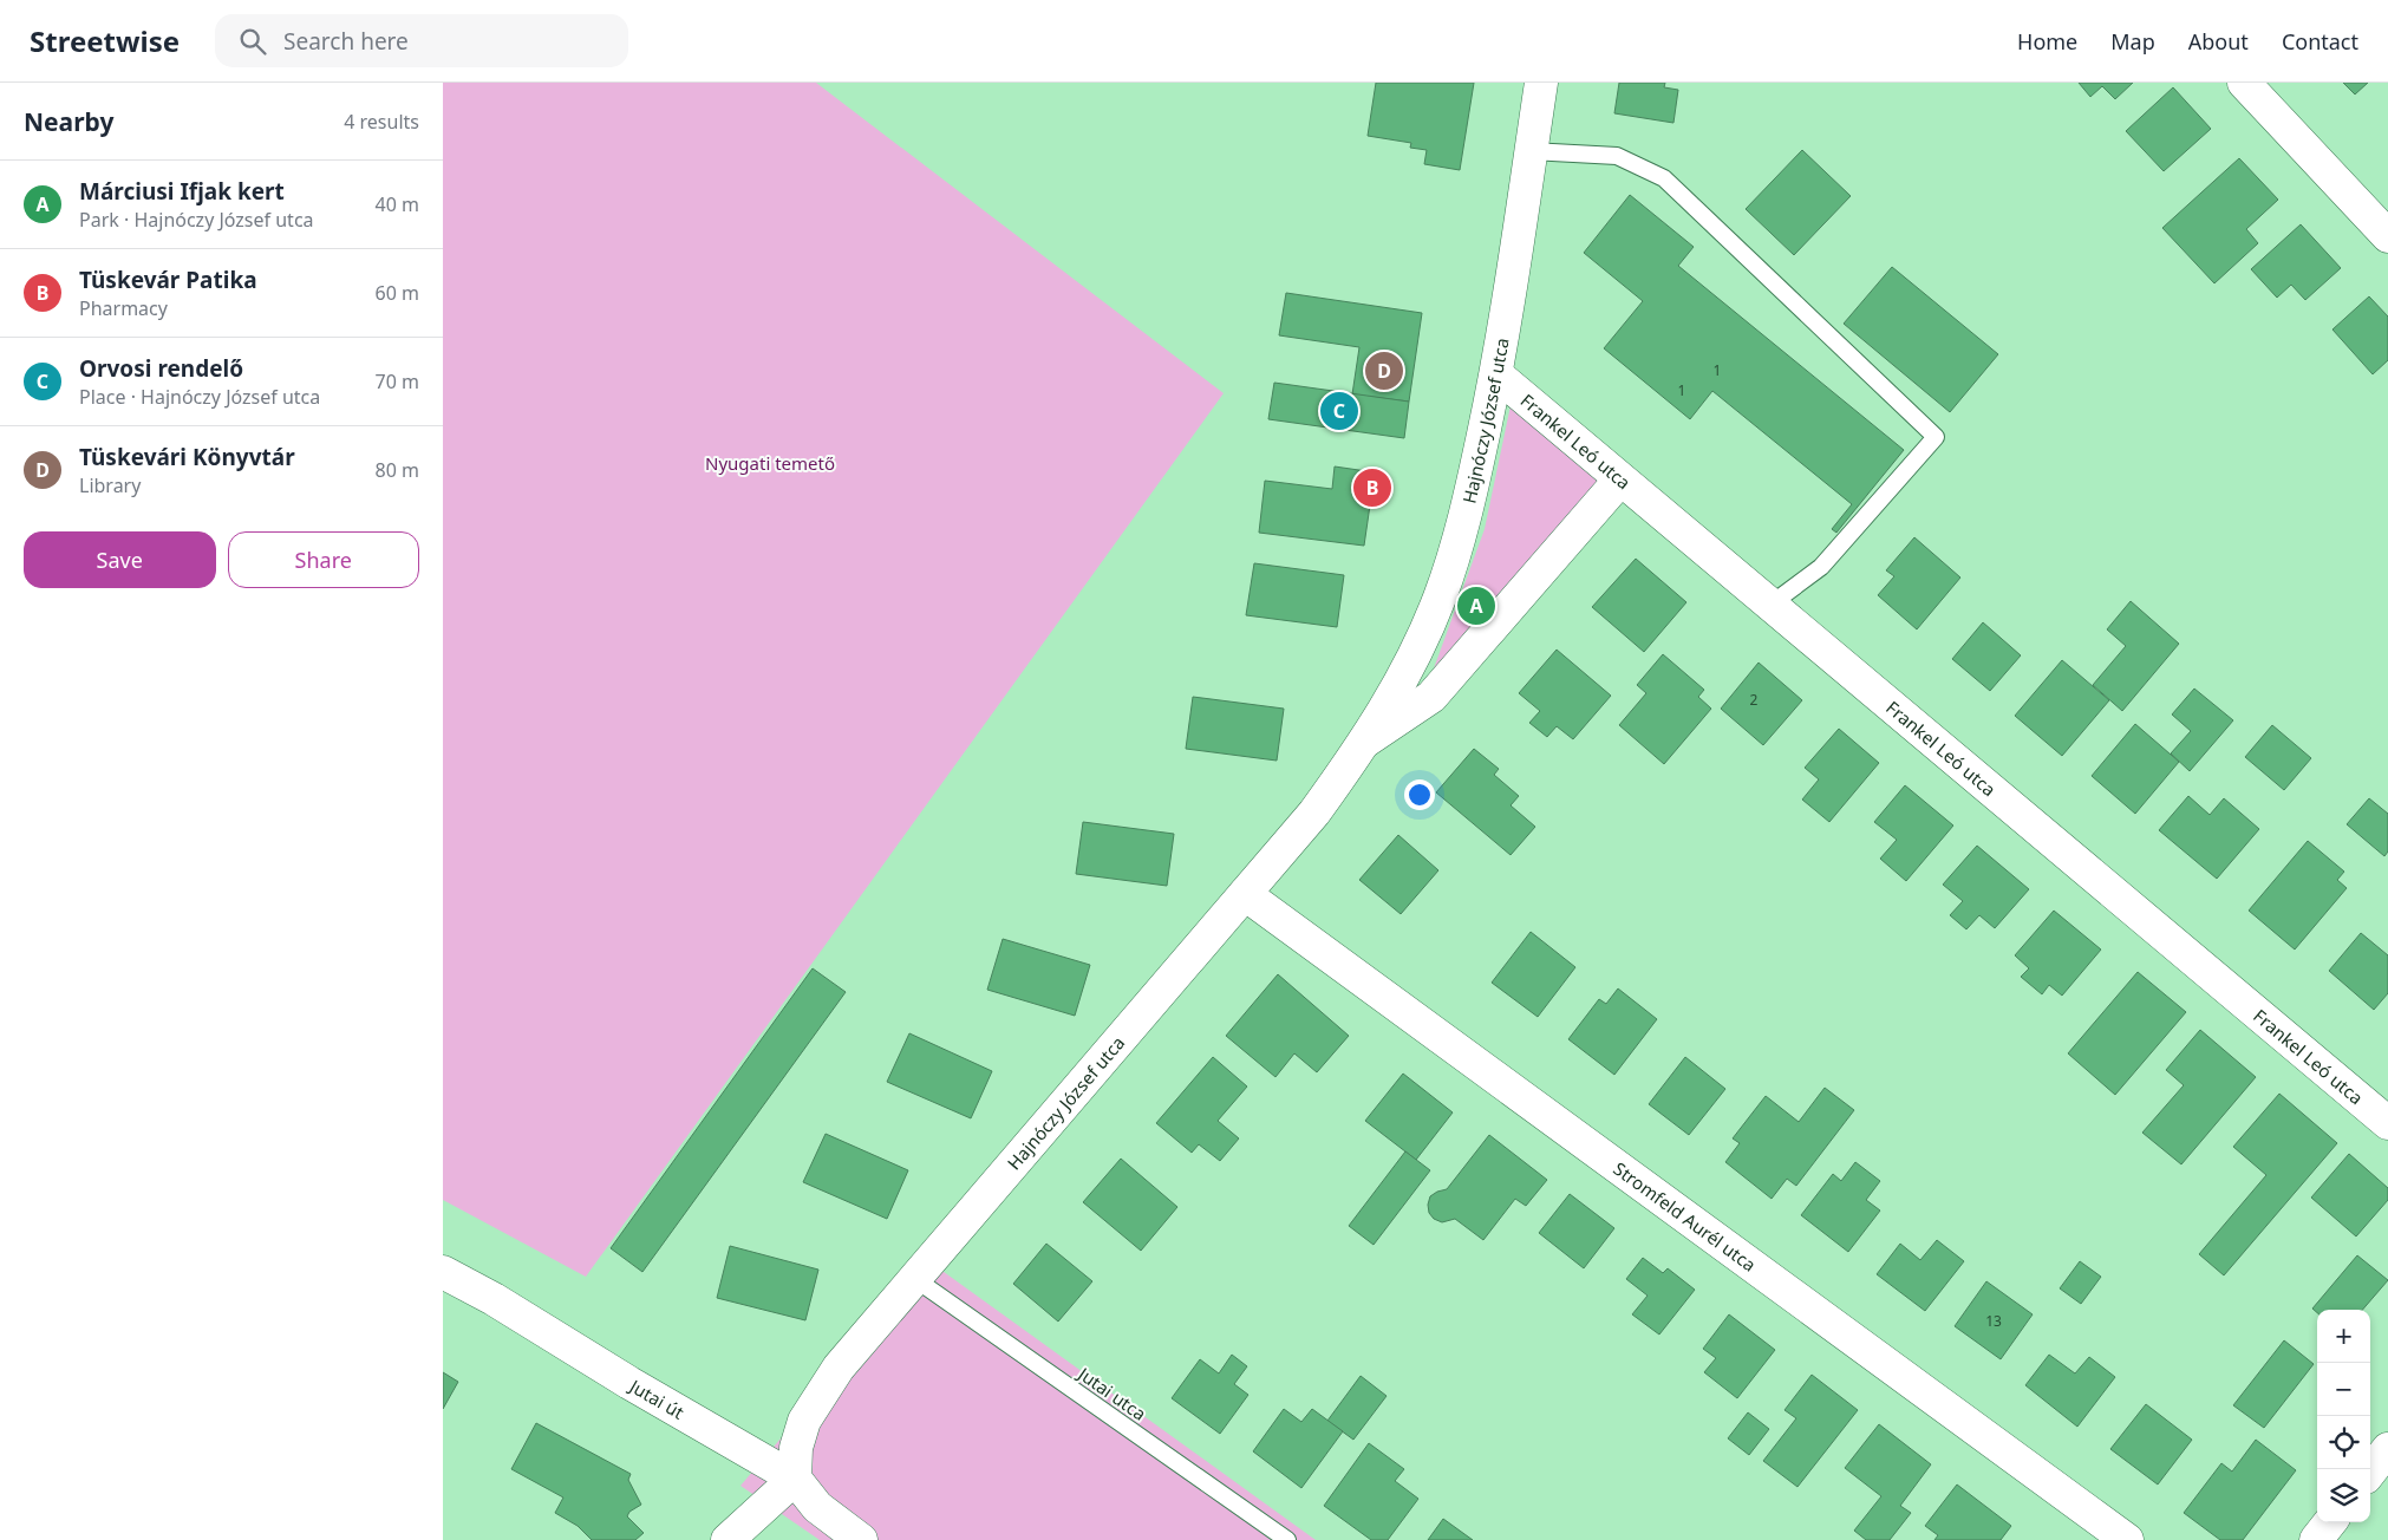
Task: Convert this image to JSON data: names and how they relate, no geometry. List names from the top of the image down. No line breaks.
{"streets":{"street":["Hajnóczy József utca","Frankel Leó utca","Stromfeld Aurél utca","Jutai út"],"lane":["Jutai utca"]},"crossings":[["Hajnóczy József utca","Frankel Leó utca"],["Hajnóczy József utca","Stromfeld Aurél utca"],["Hajnóczy József utca","Jutai utca"],["Hajnóczy József utca","Jutai út"]],"parks":["Nyugati temető"],"house_numbers":["1","1","2","13"],"page":{"header":"Streetwise","search":"Search here","nav":["Home","Map","About","Contact"],"heading":["Nearby","4 results"],"list":[{"mark":"A","name":"Márciusi Ifjak kert","note":"Park · Hajnóczy József utca","value":"40 m"},{"mark":"B","name":"Tüskevár Patika","note":"Pharmacy","value":"60 m"},{"mark":"C","name":"Orvosi rendelő","note":"Place · Hajnóczy József utca","value":"70 m"},{"mark":"D","name":"Tüskevári Könyvtár","note":"Library","value":"80 m"}],"pins":["D","C","B","A"],"buttons":["Save","Share"],"map_buttons":["+","−"]}}
